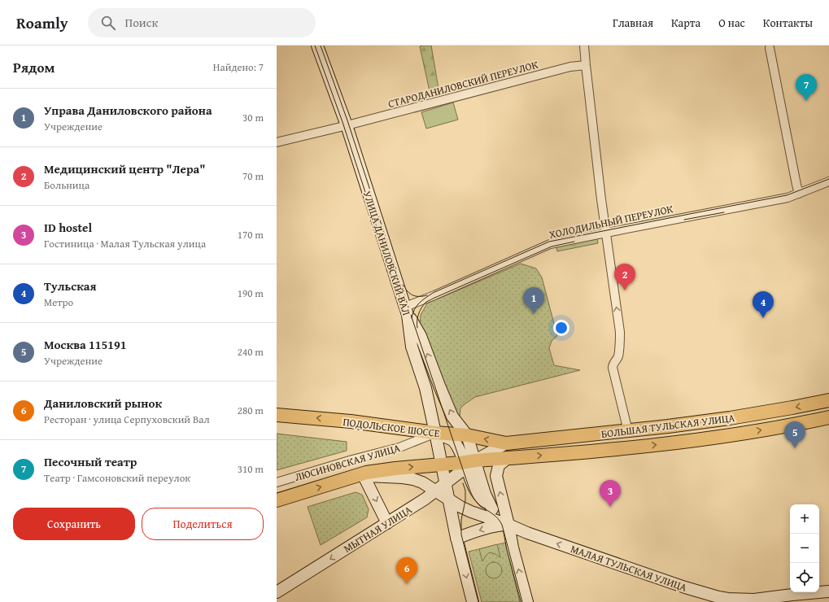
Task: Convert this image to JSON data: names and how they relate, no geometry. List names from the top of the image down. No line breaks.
{"streets":{"main road":["УЛИЦА ДАНИЛОВСКИЙ ВАЛ","БОЛЬШАЯ ТУЛЬСКАЯ УЛИЦА","ПОДОЛЬСКОЕ ШОССЕ","ЛЮСИНОВСКАЯ УЛИЦА","МЫТНАЯ УЛИЦА","МАЛАЯ ТУЛЬСКАЯ УЛИЦА"],"street":["СТАРОДАНИЛОВСКИЙ ПЕРЕУЛОК","ХОЛОДИЛЬНЫЙ ПЕРЕУЛОК"]},"crossings":[["СТАРОДАНИЛОВСКИЙ ПЕРЕУЛОК","УЛИЦА ДАНИЛОВСКИЙ ВАЛ"],["ХОЛОДИЛЬНЫЙ ПЕРЕУЛОК","УЛИЦА ДАНИЛОВСКИЙ ВАЛ"],["УЛИЦА ДАНИЛОВСКИЙ ВАЛ","БОЛЬШАЯ ТУЛЬСКАЯ УЛИЦА"],["УЛИЦА ДАНИЛОВСКИЙ ВАЛ","ПОДОЛЬСКОЕ ШОССЕ"],["УЛИЦА ДАНИЛОВСКИЙ ВАЛ","ЛЮСИНОВСКАЯ УЛИЦА"],["УЛИЦА ДАНИЛОВСКИЙ ВАЛ","МЫТНАЯ УЛИЦА"],["БОЛЬШАЯ ТУЛЬСКАЯ УЛИЦА","ПОДОЛЬСКОЕ ШОССЕ"],["БОЛЬШАЯ ТУЛЬСКАЯ УЛИЦА","ЛЮСИНОВСКАЯ УЛИЦА"],["БОЛЬШАЯ ТУЛЬСКАЯ УЛИЦА","МЫТНАЯ УЛИЦА"],["ПОДОЛЬСКОЕ ШОССЕ","ЛЮСИНОВСКАЯ УЛИЦА"],["ПОДОЛЬСКОЕ ШОССЕ","МЫТНАЯ УЛИЦА"],["ЛЮСИНОВСКАЯ УЛИЦА","МАЛАЯ ТУЛЬСКАЯ УЛИЦА"],["МЫТНАЯ УЛИЦА","МАЛАЯ ТУЛЬСКАЯ УЛИЦА"]],"one_way":["ПОДОЛЬСКОЕ ШОССЕ","МЫТНАЯ УЛИЦА","МАЛАЯ ТУЛЬСКАЯ УЛИЦА"],"page":{"header":"Roamly","search":"Поиск","nav":["Главная","Карта","О нас","Контакты"],"heading":["Рядом","Найдено: 7"],"pins":["7","2","1","4","5","3","6"],"list":[{"mark":"1","name":"Управа Даниловского района","note":"Учреждение","value":"30 m"},{"mark":"2","name":"Медицинский центр \"Лера\"","note":"Больница","value":"70 m"},{"mark":"3","name":"ID hostel","note":"Гостиница · Малая Тульская улица","value":"170 m"},{"mark":"4","name":"Тульская","note":"Метро","value":"190 m"},{"mark":"5","name":"Москва 115191","note":"Учреждение","value":"240 m"},{"mark":"6","name":"Даниловский рынок","note":"Ресторан · улица Серпуховский Вал","value":"280 m"},{"mark":"7","name":"Песочный театр","note":"Театр · Гамсоновский переулок","value":"310 m"}],"buttons":["Сохранить","Поделиться"],"map_buttons":["+","−"]}}
